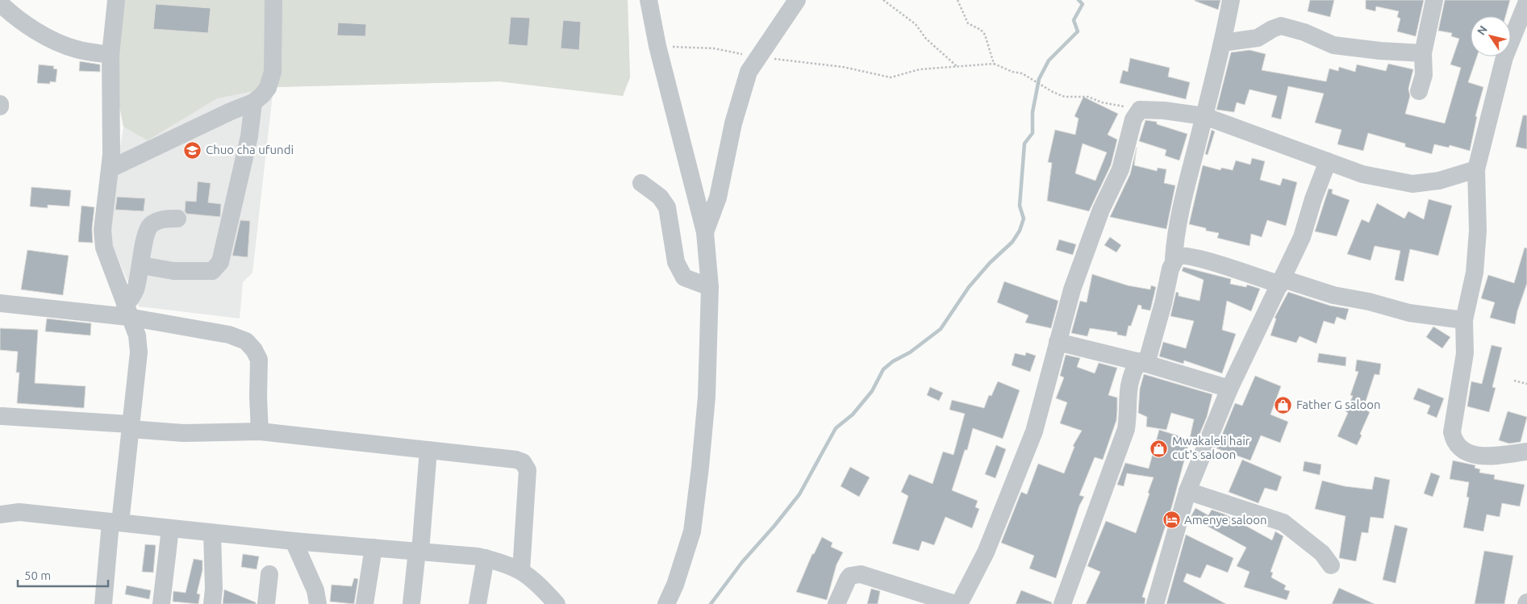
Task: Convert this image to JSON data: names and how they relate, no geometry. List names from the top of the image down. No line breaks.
{"places":{"school or university":["Chuo cha ufundi"],"shop":["Father G saloon","Mwakaleli hair cut's saloon"],"hotel":["Amenye saloon"]},"scale_bar":"50 m","north":"top left"}
